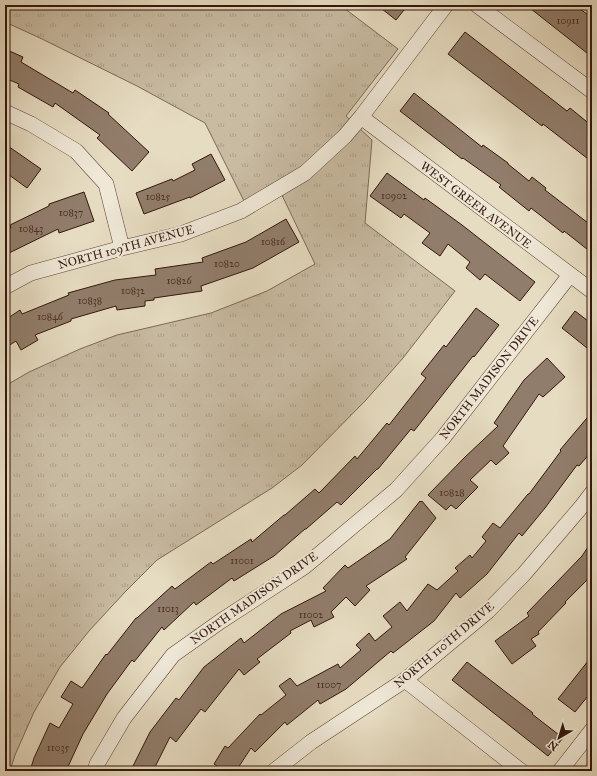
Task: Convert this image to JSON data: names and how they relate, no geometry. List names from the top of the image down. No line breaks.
{"streets":{"street":["WEST GREER AVENUE","NORTH 109TH AVENUE","NORTH MADISON DRIVE","NORTH 110TH DRIVE"]},"crossings":[["WEST GREER AVENUE","NORTH 109TH AVENUE"],["WEST GREER AVENUE","NORTH MADISON DRIVE"]],"house_numbers":["10911","10902","10825","10837","10843","10816","10820","10826","10832","10838","10846","10828","11001","11013","11002","11007","11035"],"north":"bottom left"}
